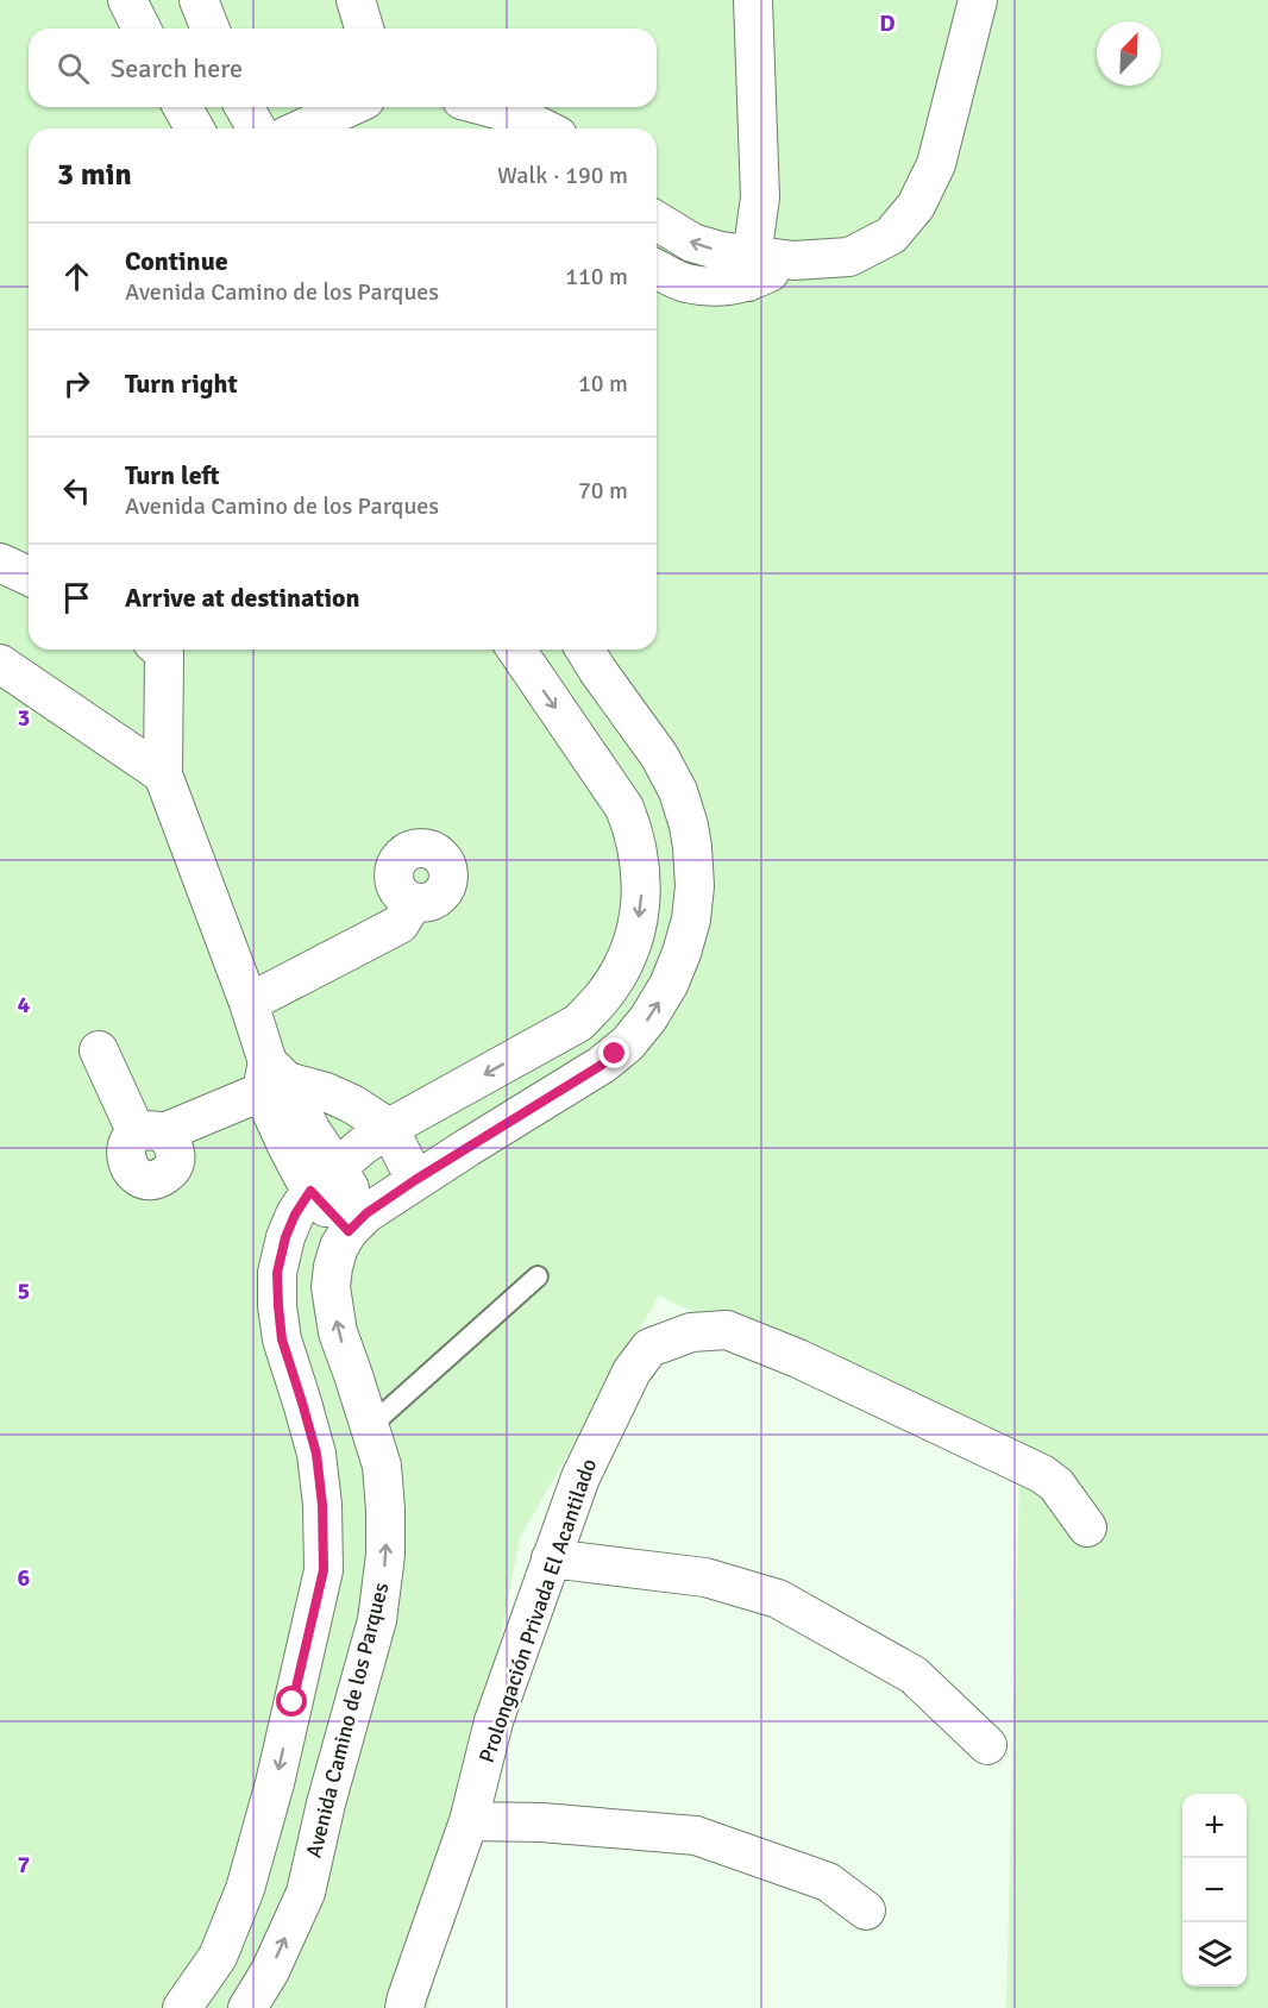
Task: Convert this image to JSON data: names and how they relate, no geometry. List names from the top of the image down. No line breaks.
{"streets":{"street":["Prolongación Privada El Acantilado","Avenida Camino de los Parques"]},"north":"top right","page":{"search":"Search here","heading":["3 min","Walk · 190 m"],"list":[["Continue","Avenida Camino de los Parques","110 m"],["Turn right","10 m"],["Turn left","Avenida Camino de los Parques","70 m"],"Arrive at destination"],"map_buttons":["+","−"]},"grid":{"columns":["D"],"rows":["3","4","5","6","7"]}}
